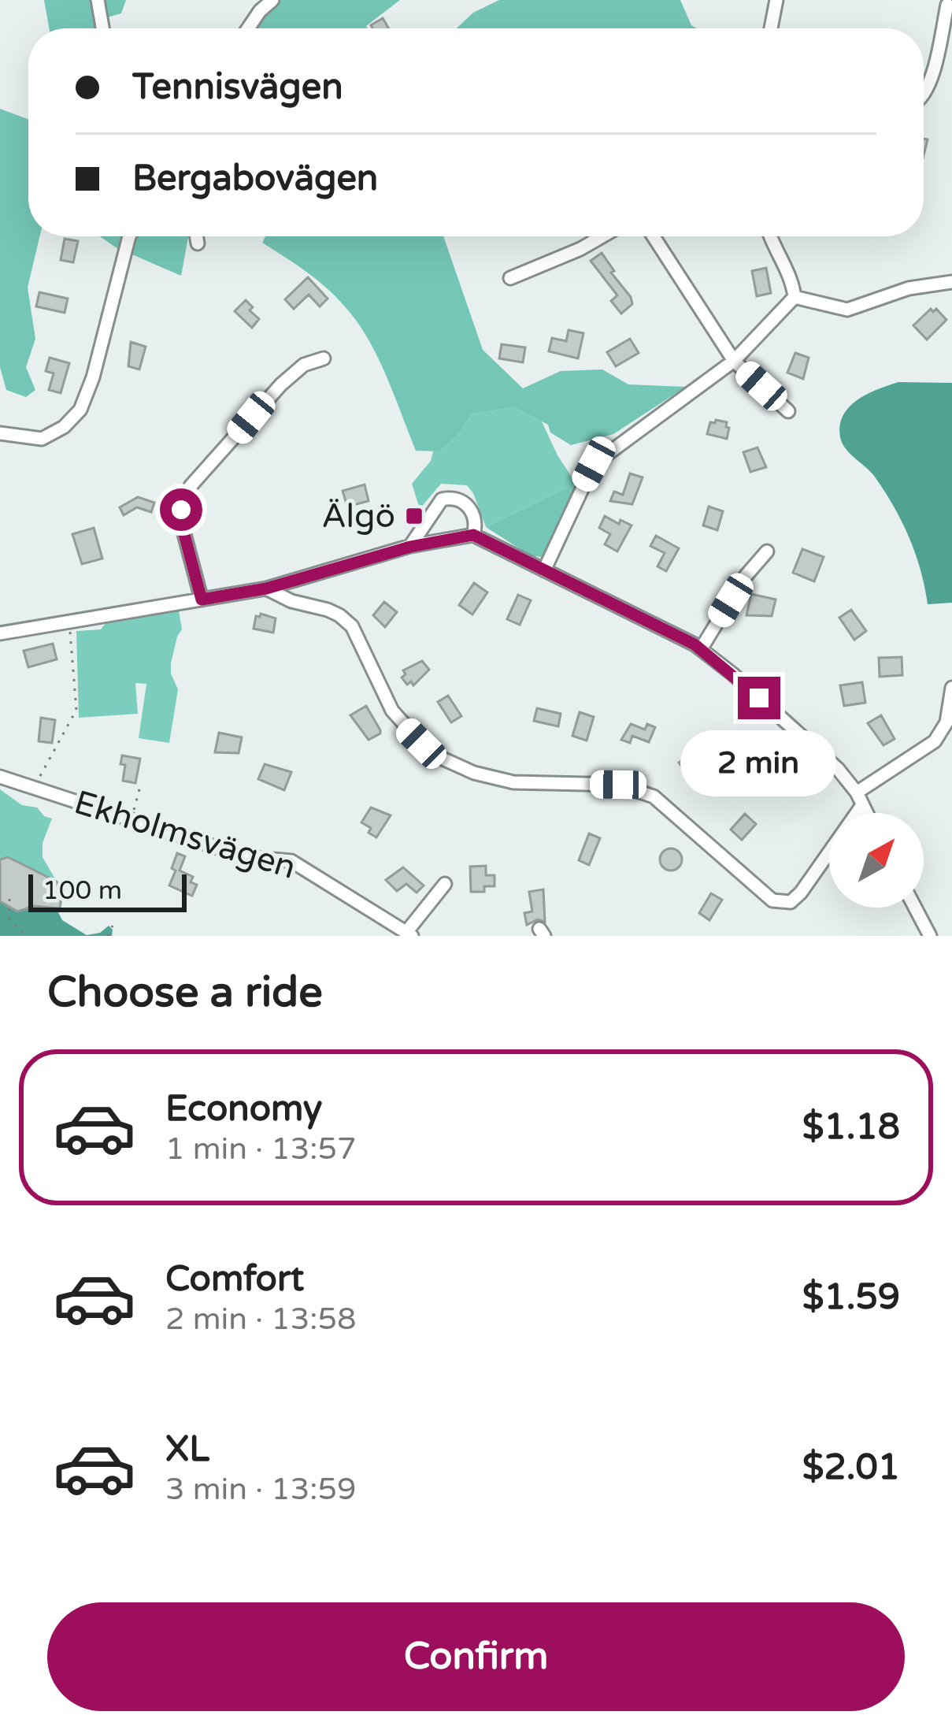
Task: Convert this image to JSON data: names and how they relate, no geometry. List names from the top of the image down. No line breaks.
{"streets":{"street":["Ekholmsvägen"]},"places":{"transit":["Älgö"]},"scale_bar":"100 m","north":"top right","page":{"banner":["Tennisvägen","Bergabovägen"],"bubble":"2 min","scale":"100 m","heading":"Choose a ride","list":[{"name":"Economy","note":"1 min · 13:57","value":"$1.18"},{"name":"Comfort","note":"2 min · 13:58","value":"$1.59"},{"name":"XL","note":"3 min · 13:59","value":"$2.01"}],"buttons":"Confirm"}}
